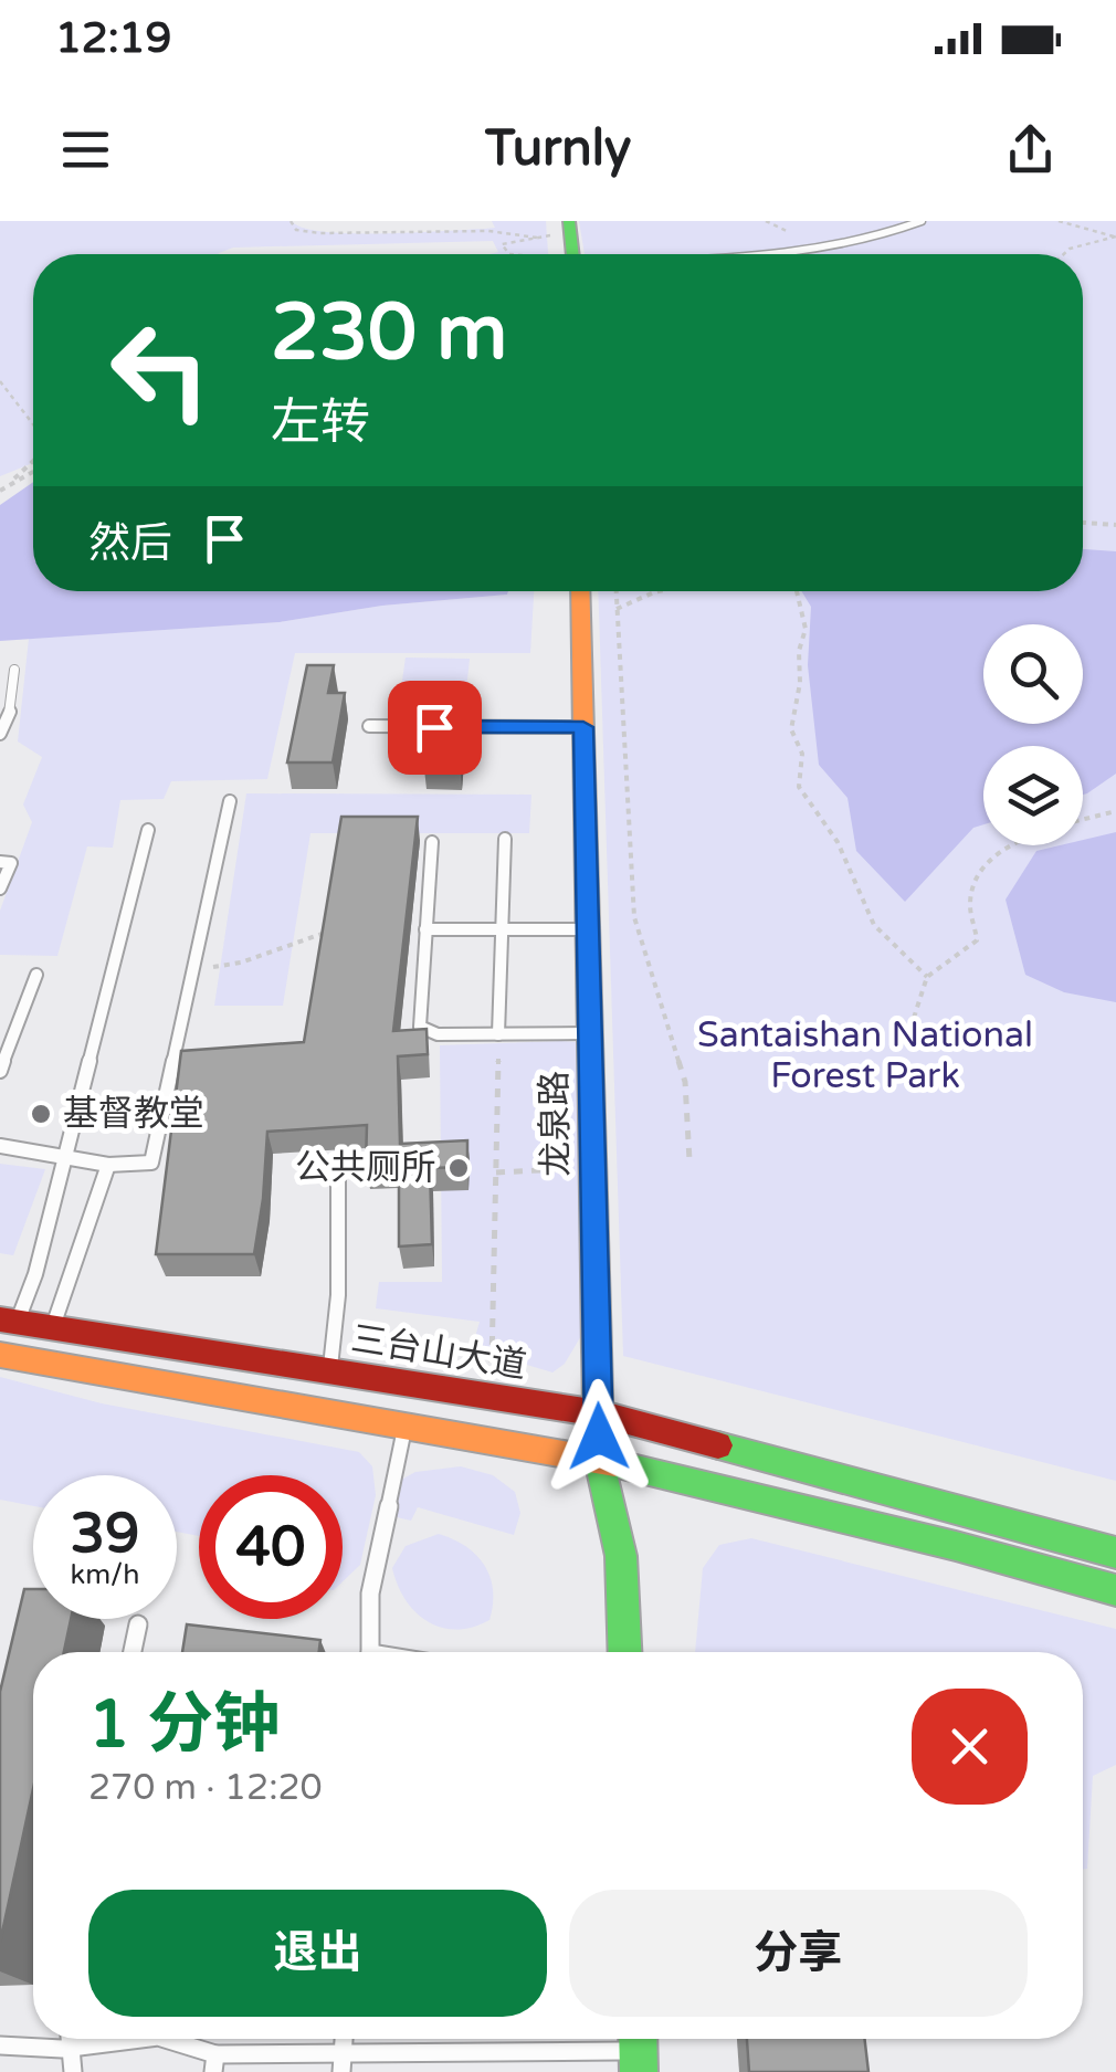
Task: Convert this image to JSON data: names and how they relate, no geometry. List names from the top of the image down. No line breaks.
{"streets":{"main road":["龙泉路","三台山大道"]},"crossings":[["龙泉路","三台山大道"]],"parks":["Santaishan National Forest Park"],"places":["基督教堂","公共厕所"],"page":{"status":"12:19","header":"Turnly","turn":["230 m","左转"],"then":"然后","speed":"39 km/h","limit":"40","heading":["1 分钟","270 m · 12:20"],"buttons":["退出","分享"]}}
